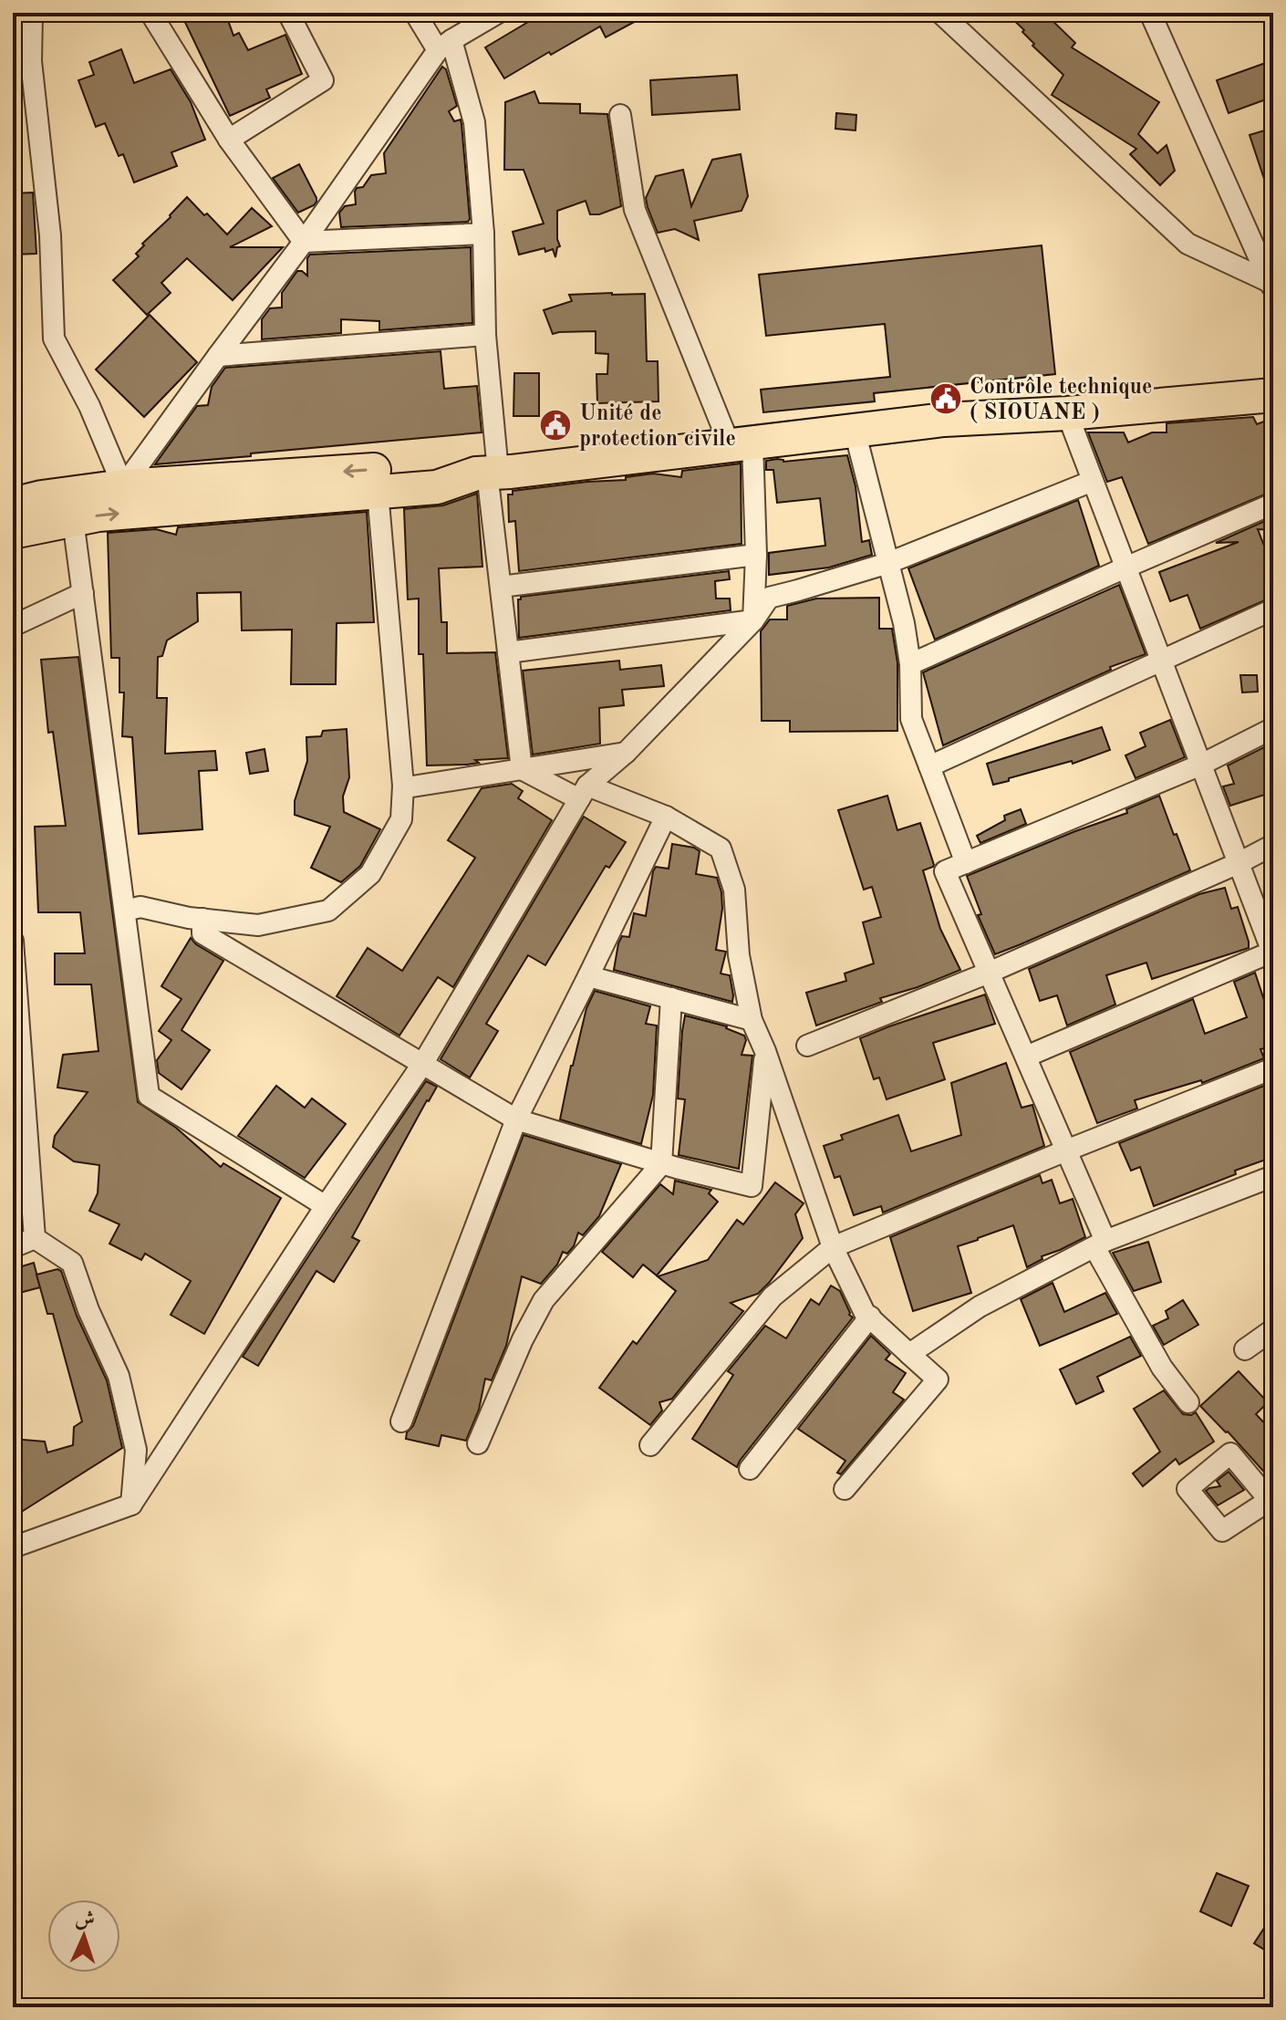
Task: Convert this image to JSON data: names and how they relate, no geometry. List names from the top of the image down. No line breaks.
{"places":{"public building":["Contrôle technique ( SIOUANE )","Unité de protection civile"]},"north":"top"}
